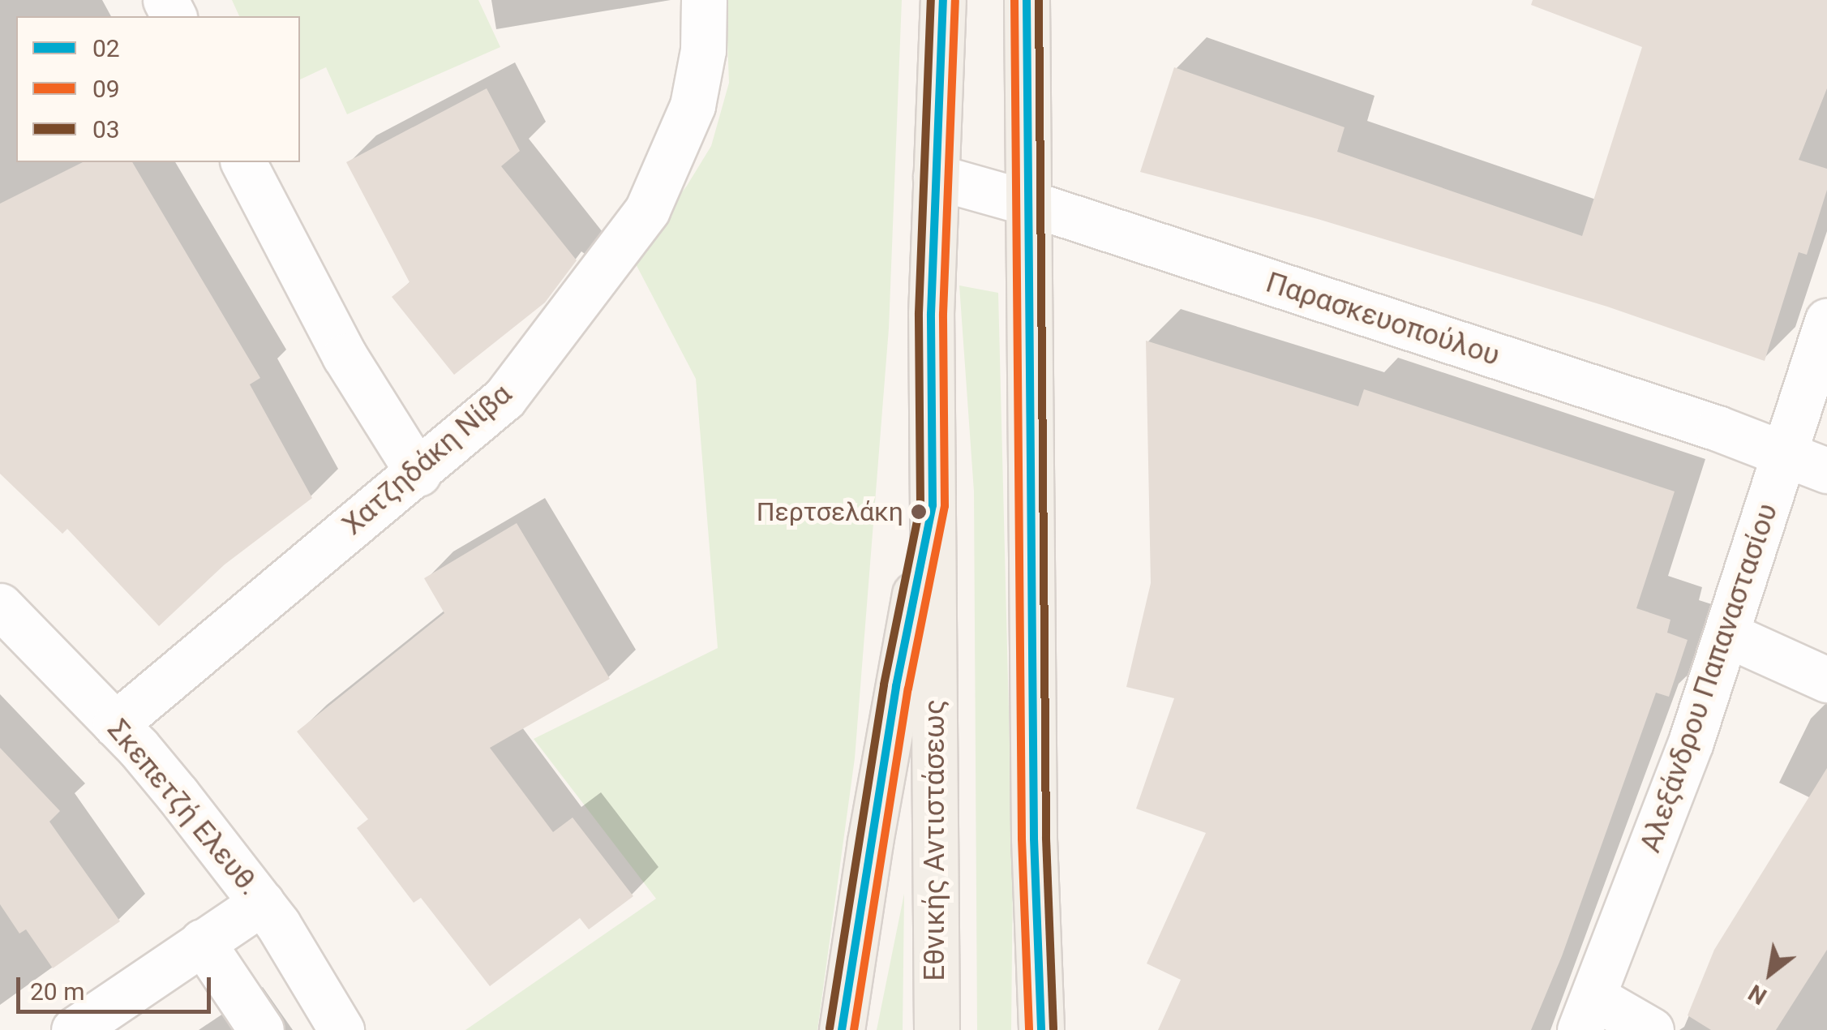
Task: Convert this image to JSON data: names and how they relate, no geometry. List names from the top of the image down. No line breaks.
{"streets":{"main road":["Εθνικής Αντιστάσεως"],"street":["Παρασκευοπούλου","Χατζηδάκη Νίβα","Αλεξάνδρου Παπαναστασίου","Σκεπετζή Ελευθ."]},"crossings":[["Παρασκευοπούλου","Αλεξάνδρου Παπαναστασίου"],["Χατζηδάκη Νίβα","Σκεπετζή Ελευθ."]],"places":["Περτσελάκη"],"lines":["transit line 02","transit line 09","transit line 03"],"legend":["02","09","03"],"scale_bar":"20 m","north":"bottom left"}
